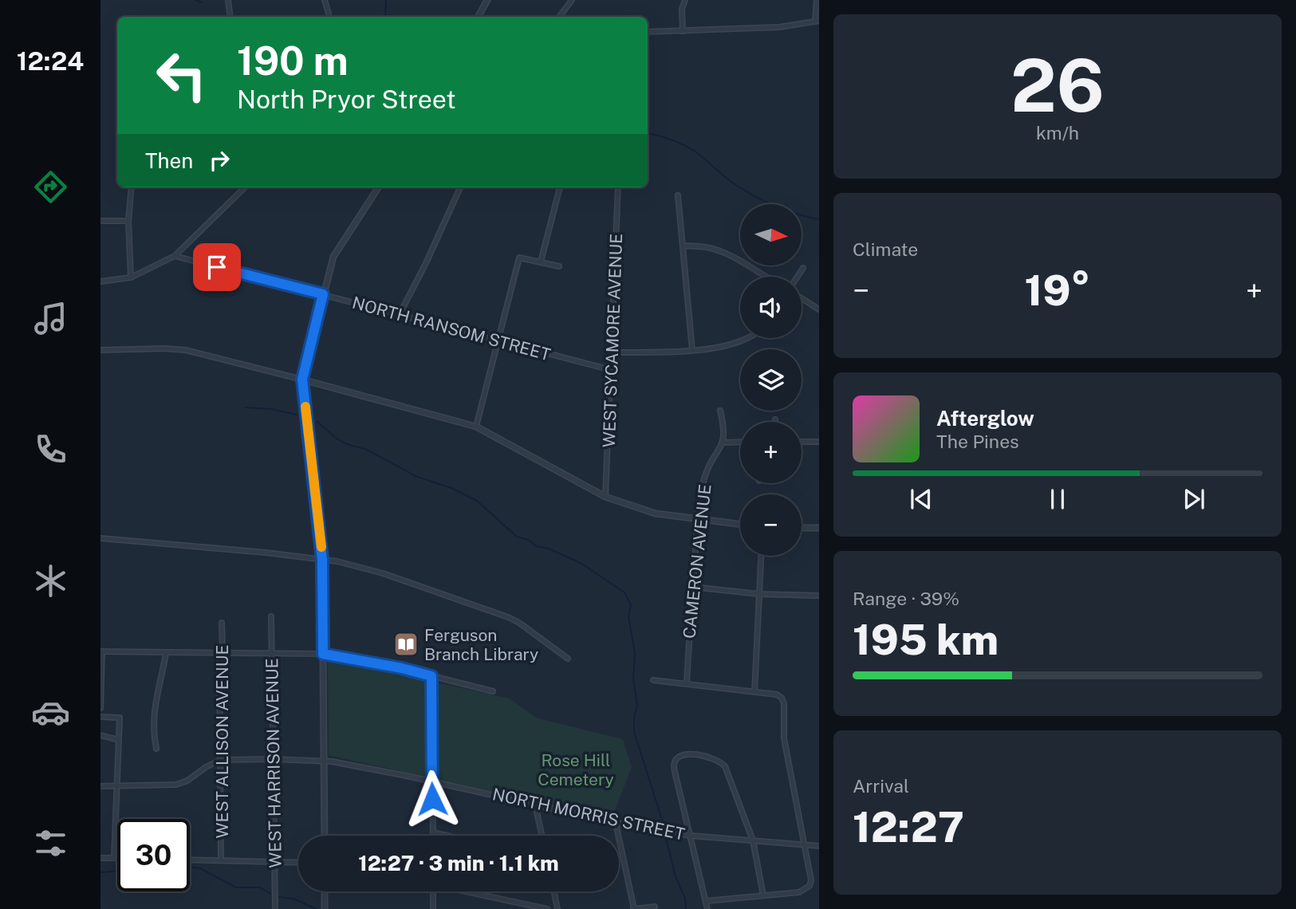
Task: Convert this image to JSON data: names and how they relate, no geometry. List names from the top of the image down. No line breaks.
{"streets":{"street":["NORTH RANSOM STREET","WEST SYCAMORE AVENUE","CAMERON AVENUE","WEST ALLISON AVENUE","WEST HARRISON AVENUE","NORTH MORRIS STREET"]},"crossings":[["NORTH RANSOM STREET","WEST SYCAMORE AVENUE"],["WEST ALLISON AVENUE","NORTH MORRIS STREET"],["WEST HARRISON AVENUE","NORTH MORRIS STREET"]],"parks":["Rose Hill Cemetery"],"places":{"library":["Ferguson Branch Library"]},"north":"right","page":{"tabs":"12:24","tile":[["26","km/h"],"Climate",["Range · 39%","195 km"],["Arrival","12:27"]],"turn":["190 m","North Pryor Street"],"then":"Then","map_buttons":["+","−"],"heat":["−","19°","+"],"song":["Afterglow","The Pines"],"limit":"30","trip":"12:27 · 3 min · 1.1 km"}}
